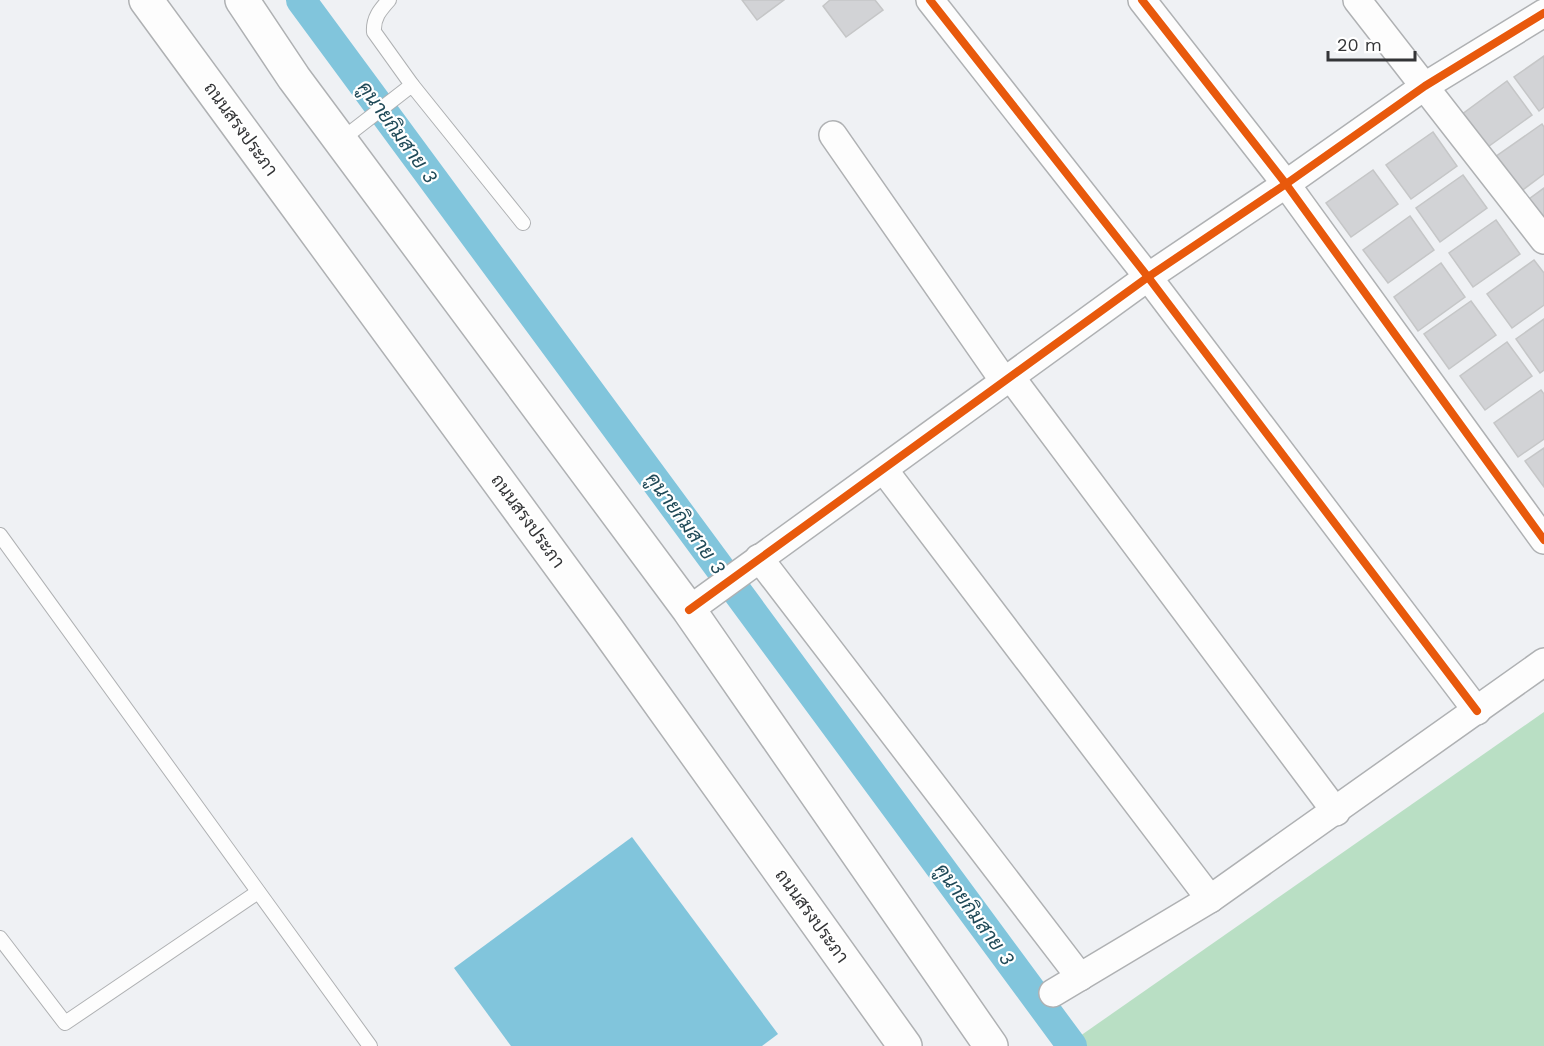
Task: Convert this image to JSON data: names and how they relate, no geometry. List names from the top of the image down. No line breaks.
{"streets":{"main road":["ถนนสรงประภา"]},"water":["คูนายกิมสาย 3"],"scale_bar":"20 m"}
